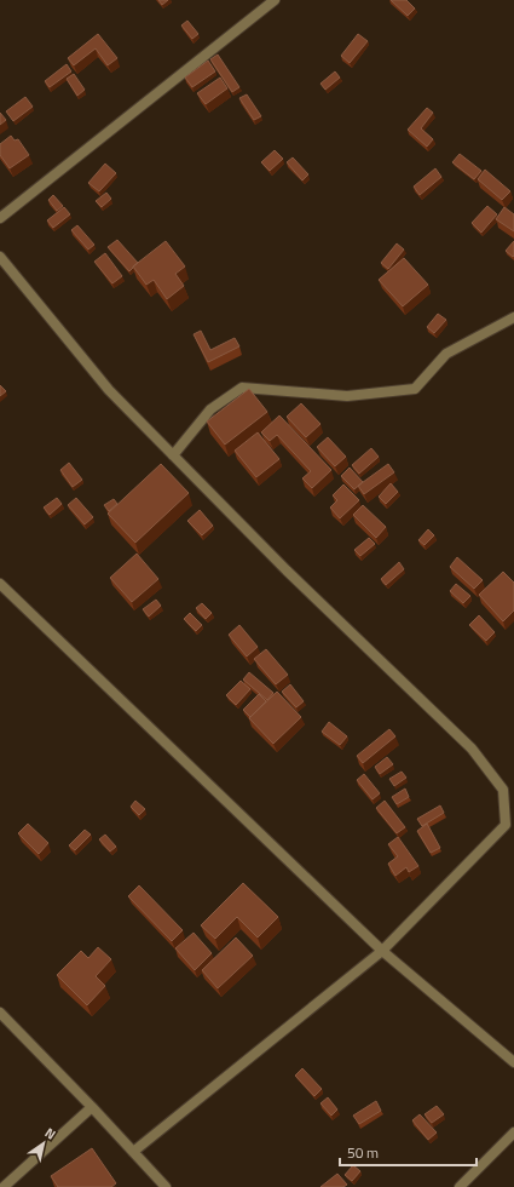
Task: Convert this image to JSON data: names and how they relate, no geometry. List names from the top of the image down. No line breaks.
{"scale_bar":"50 m","north":"top right"}
